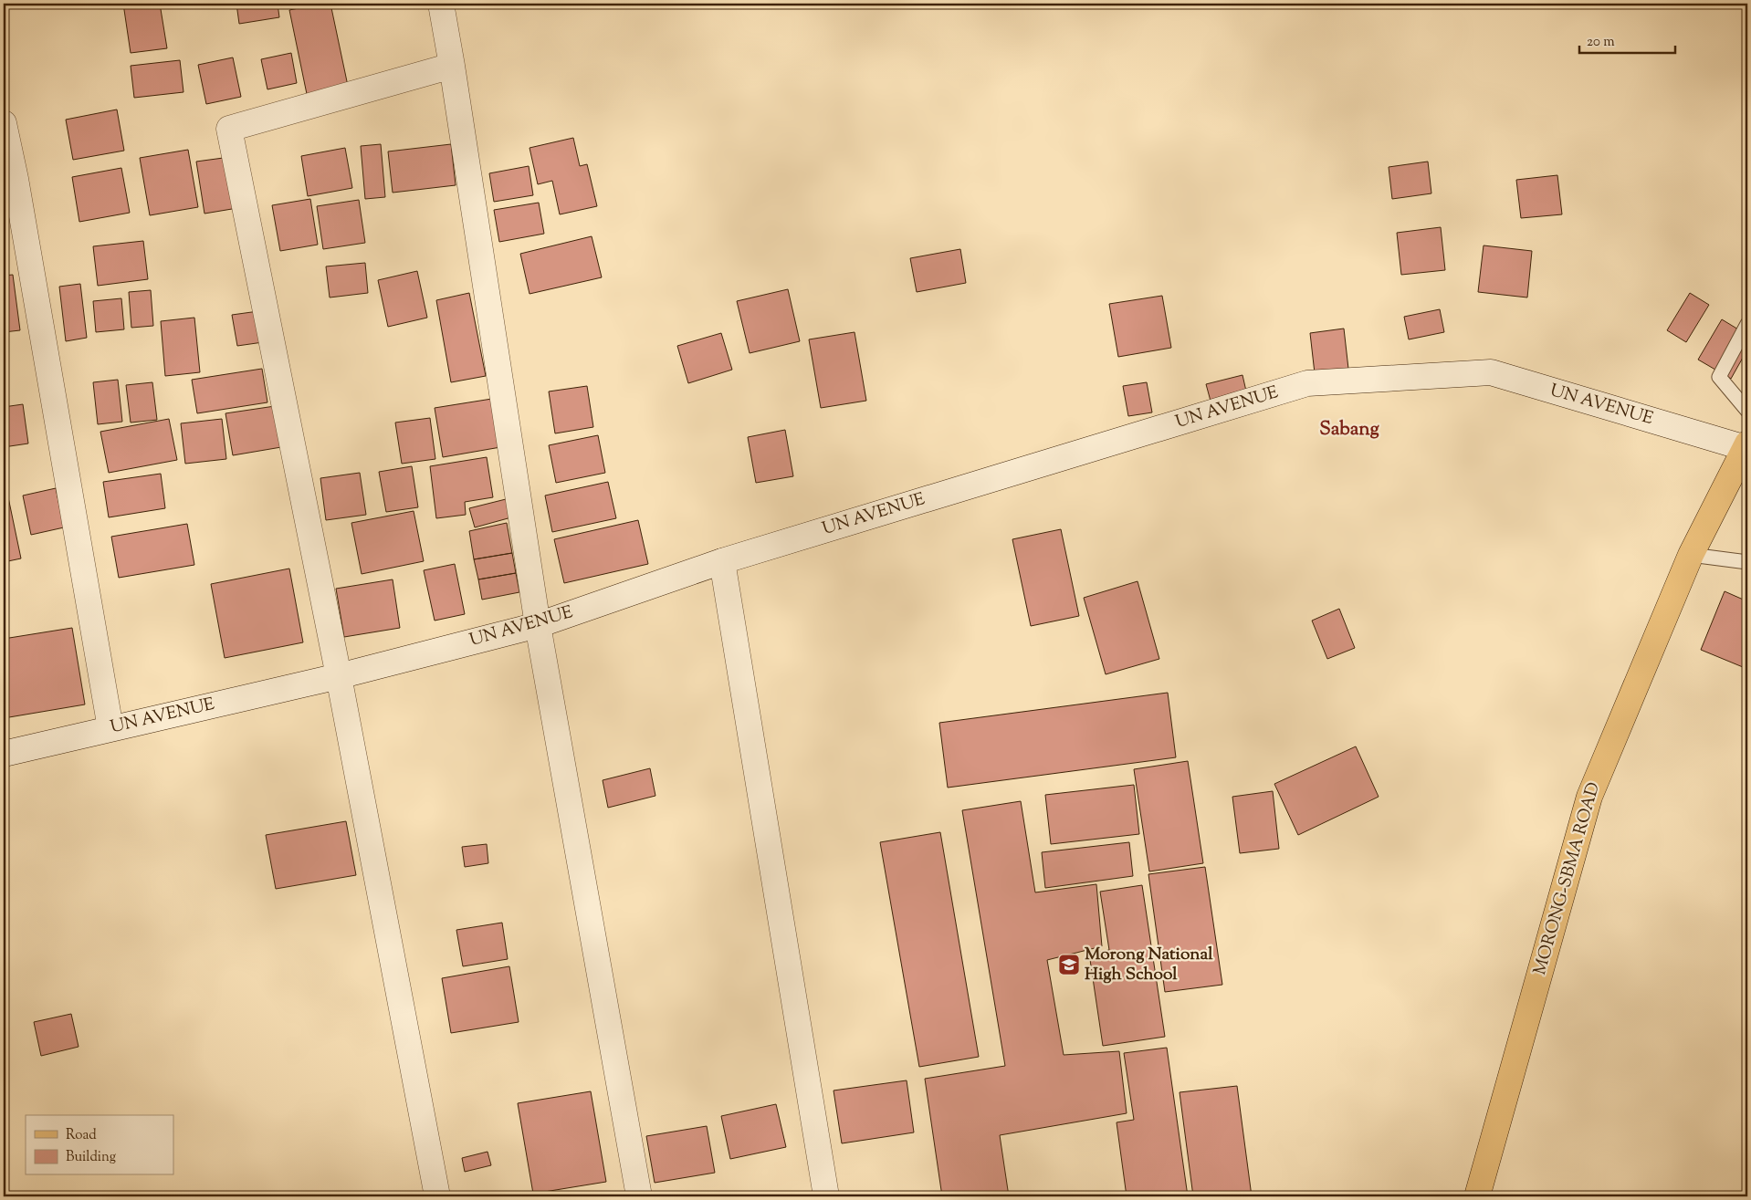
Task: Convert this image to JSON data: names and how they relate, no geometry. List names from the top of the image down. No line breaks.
{"streets":{"main road":["MORONG-SBMA ROAD"],"street":["UN AVENUE"]},"crossings":[["UN AVENUE","MORONG-SBMA ROAD"]],"districts":["Sabang"],"places":{"school or university":["Morong National High School"]},"legend":["Road","Building"],"scale_bar":"20 m"}
